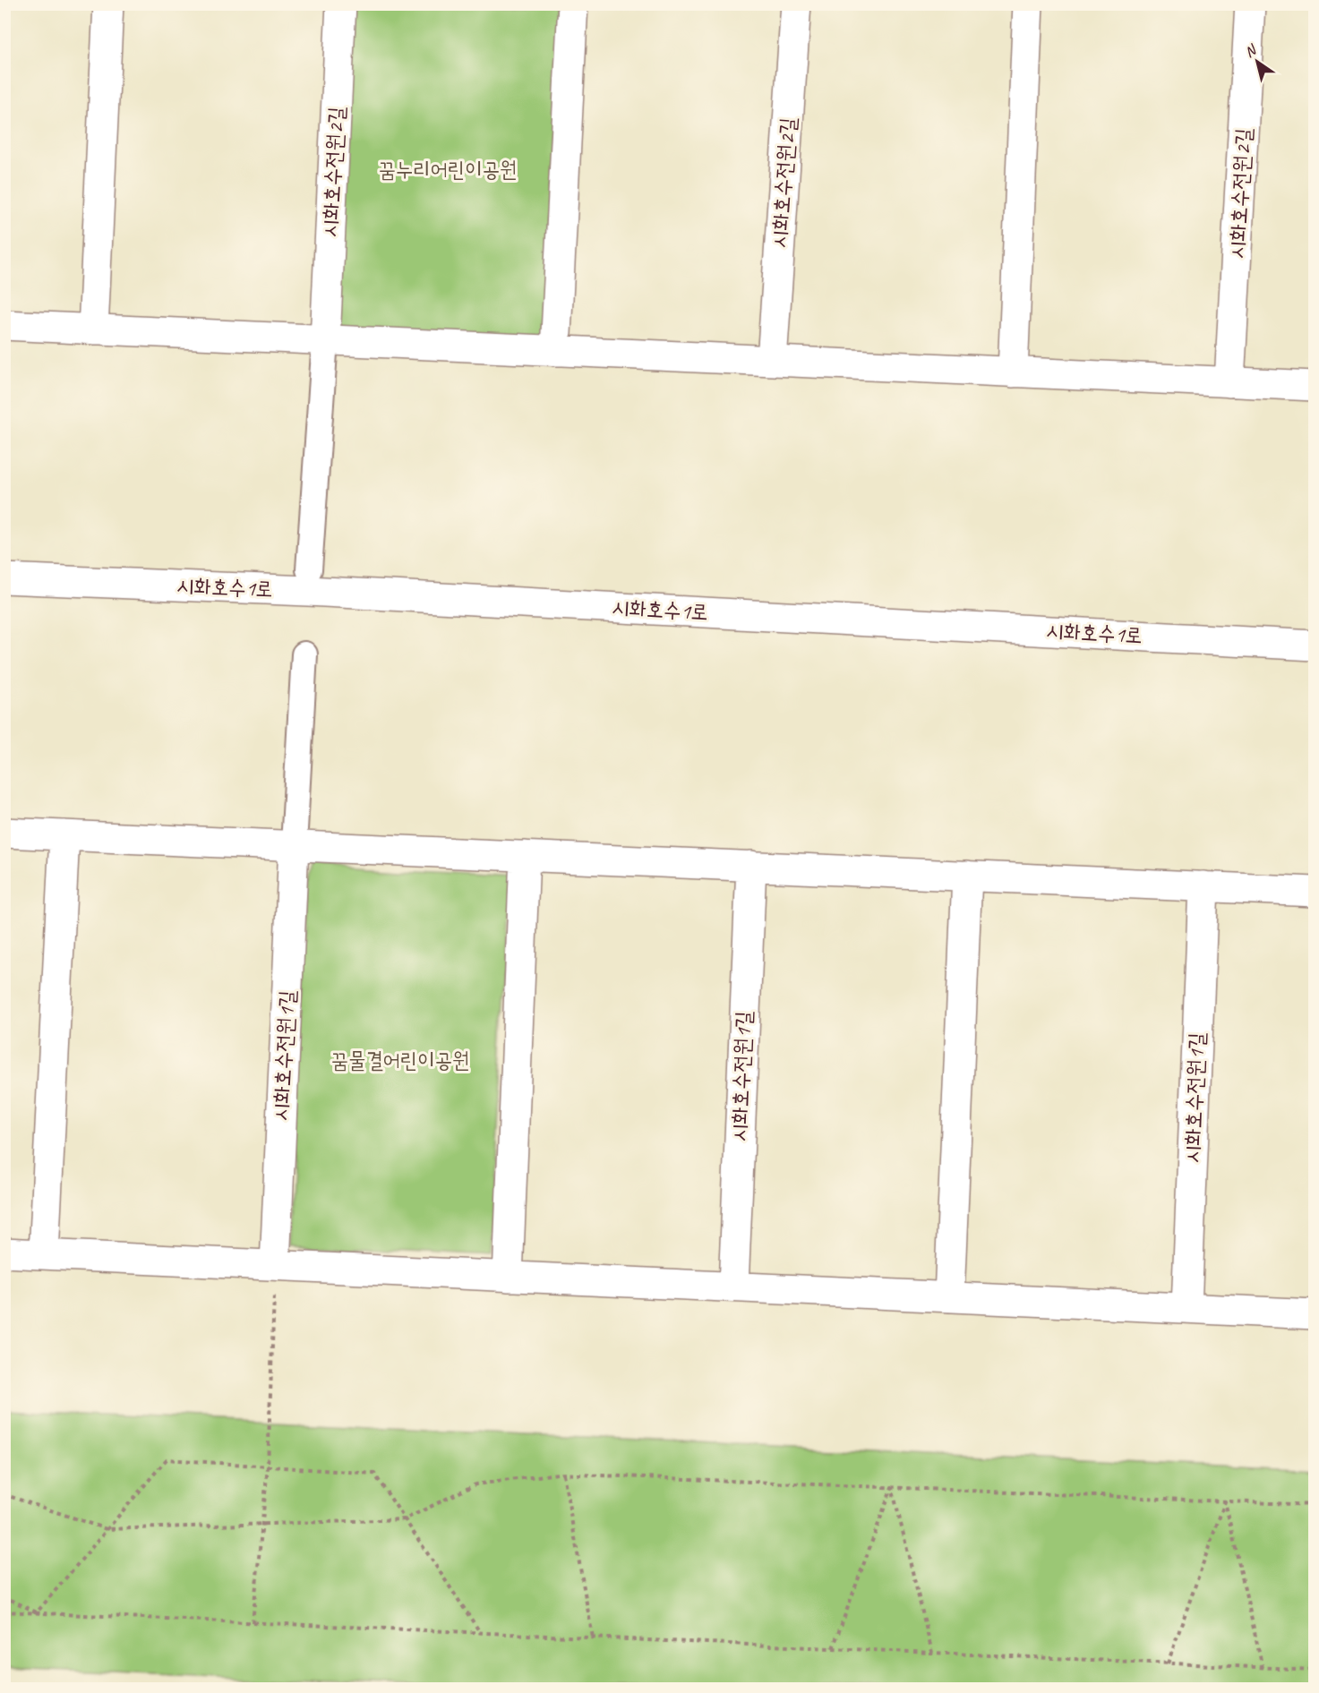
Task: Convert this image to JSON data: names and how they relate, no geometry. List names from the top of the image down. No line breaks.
{"streets":{"street":["시화호수전원2길","시화호수1로","시화호수전원1길"]},"parks":["꿈누리어린이공원","꿈물결어린이공원"],"north":"top left"}
